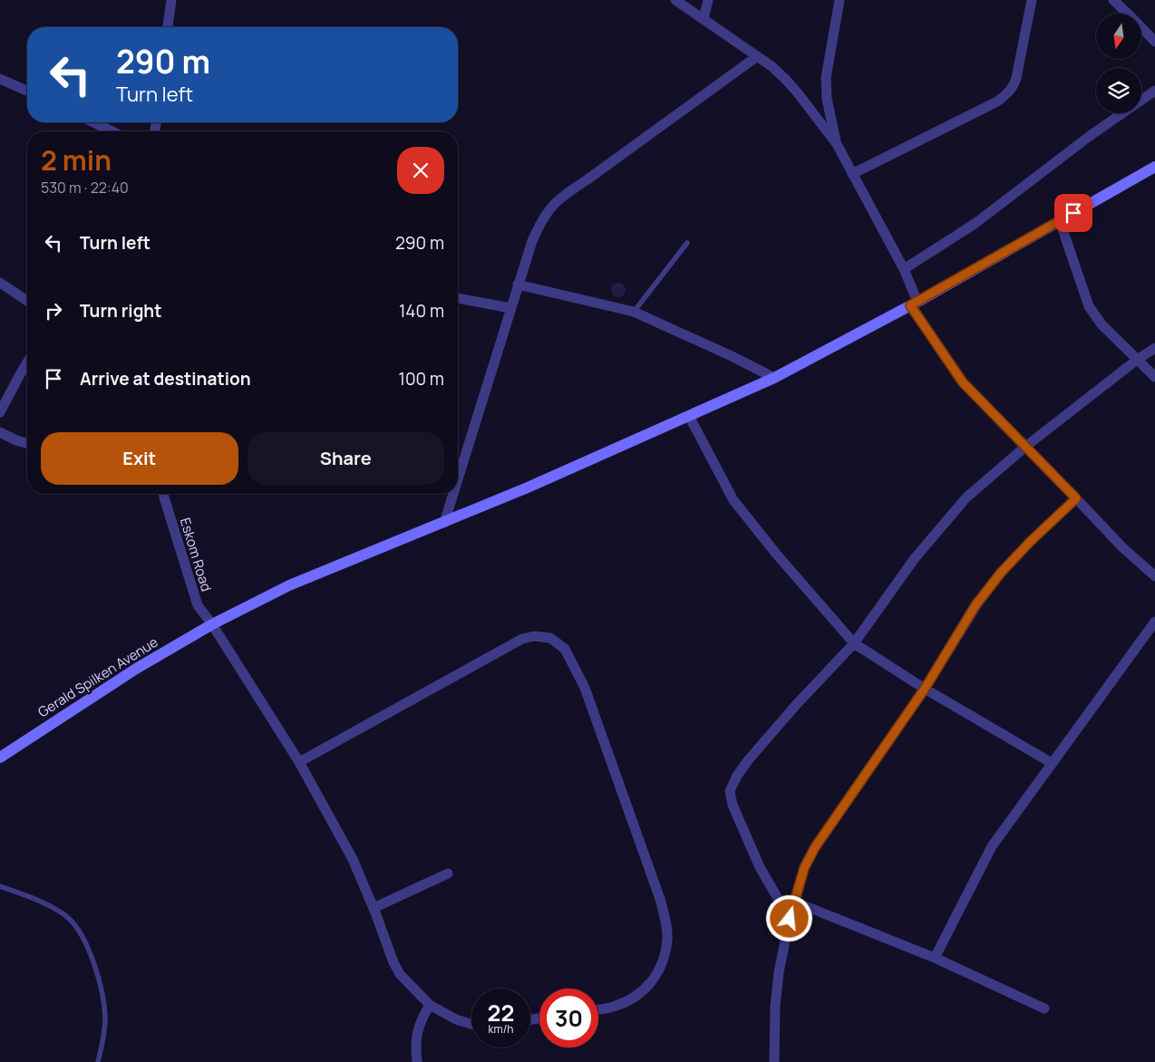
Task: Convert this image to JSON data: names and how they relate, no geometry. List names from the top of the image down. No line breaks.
{"streets":{"street":["Eskom Road","Gerald Spilken Avenue"]},"crossings":[["Eskom Road","Gerald Spilken Avenue"]],"north":"bottom","page":{"turn":["290 m","Turn left"],"heading":["2 min","530 m · 22:40"],"list":[{"name":"Turn left","value":"290 m"},{"name":"Turn right","value":"140 m"},{"name":"Arrive at destination","value":"100 m"}],"buttons":["Exit","Share"],"speed":"22 km/h","limit":"30"}}
